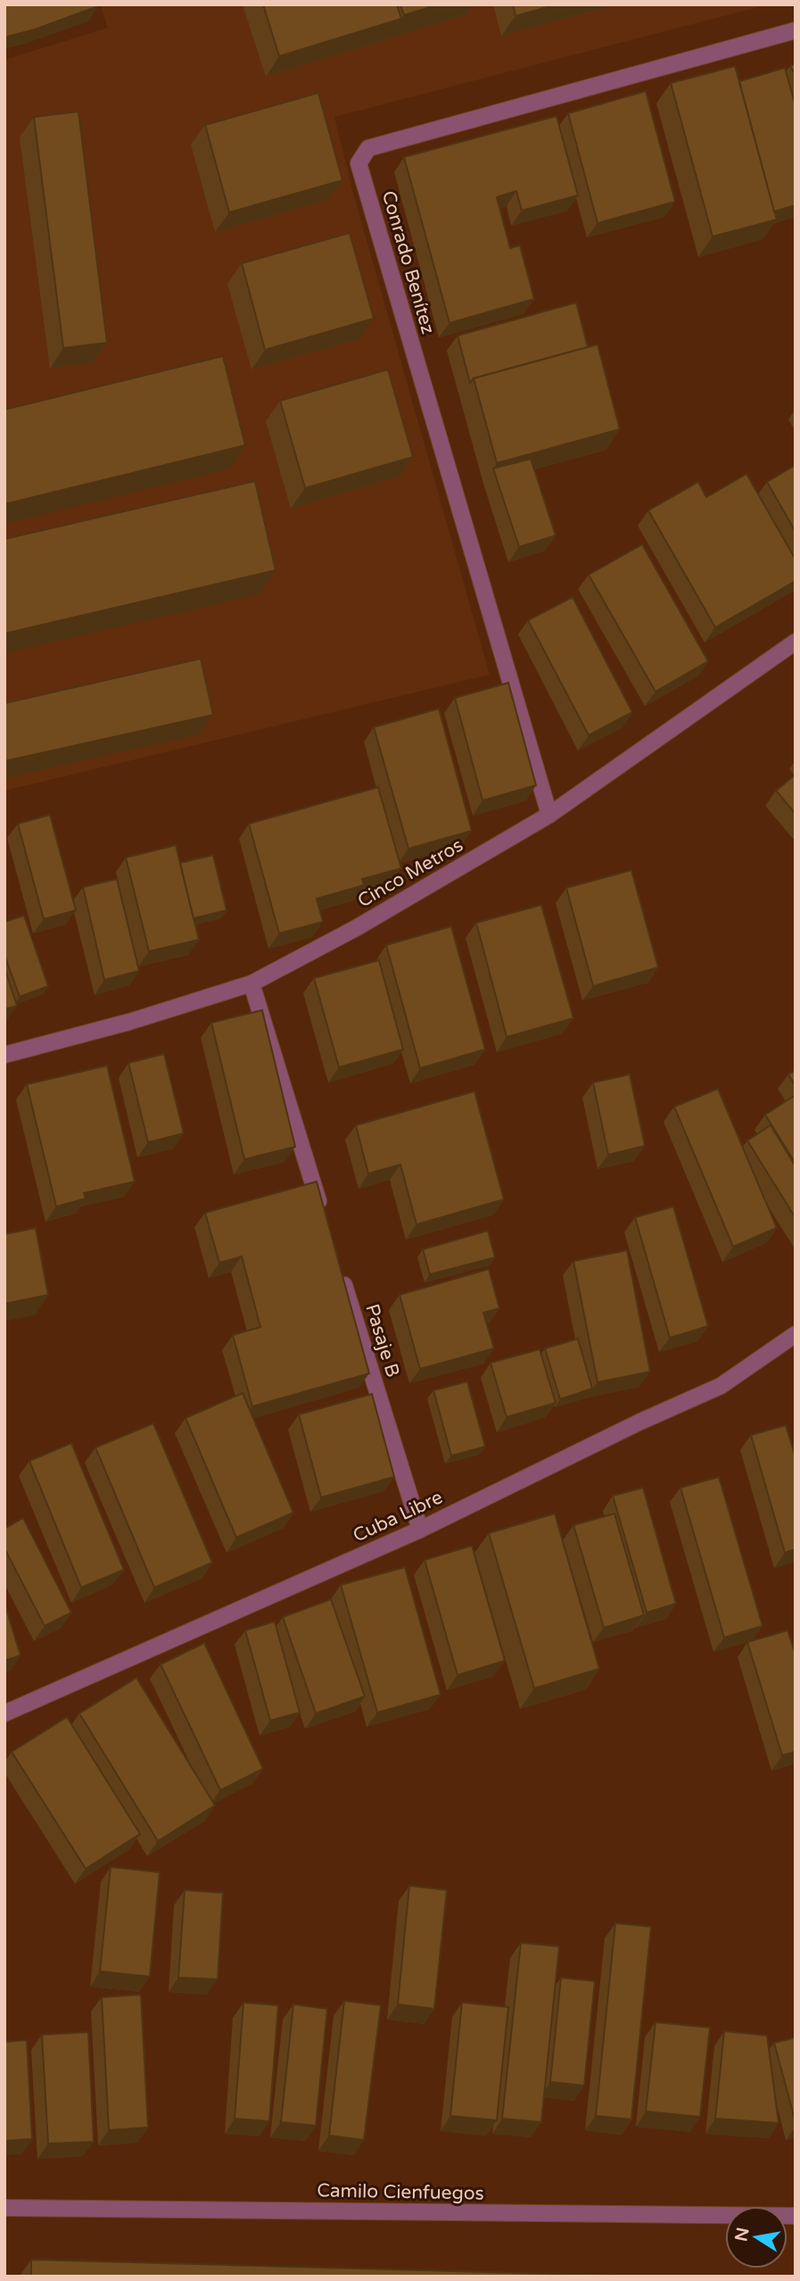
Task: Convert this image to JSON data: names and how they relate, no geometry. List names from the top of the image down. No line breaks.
{"streets":{"street":["Conrado Benítez","Cinco Metros","Pasaje B","Cuba Libre","Camilo Cienfuegos"]},"crossings":[["Conrado Benítez","Cinco Metros"],["Pasaje B","Cuba Libre"]],"north":"left"}
